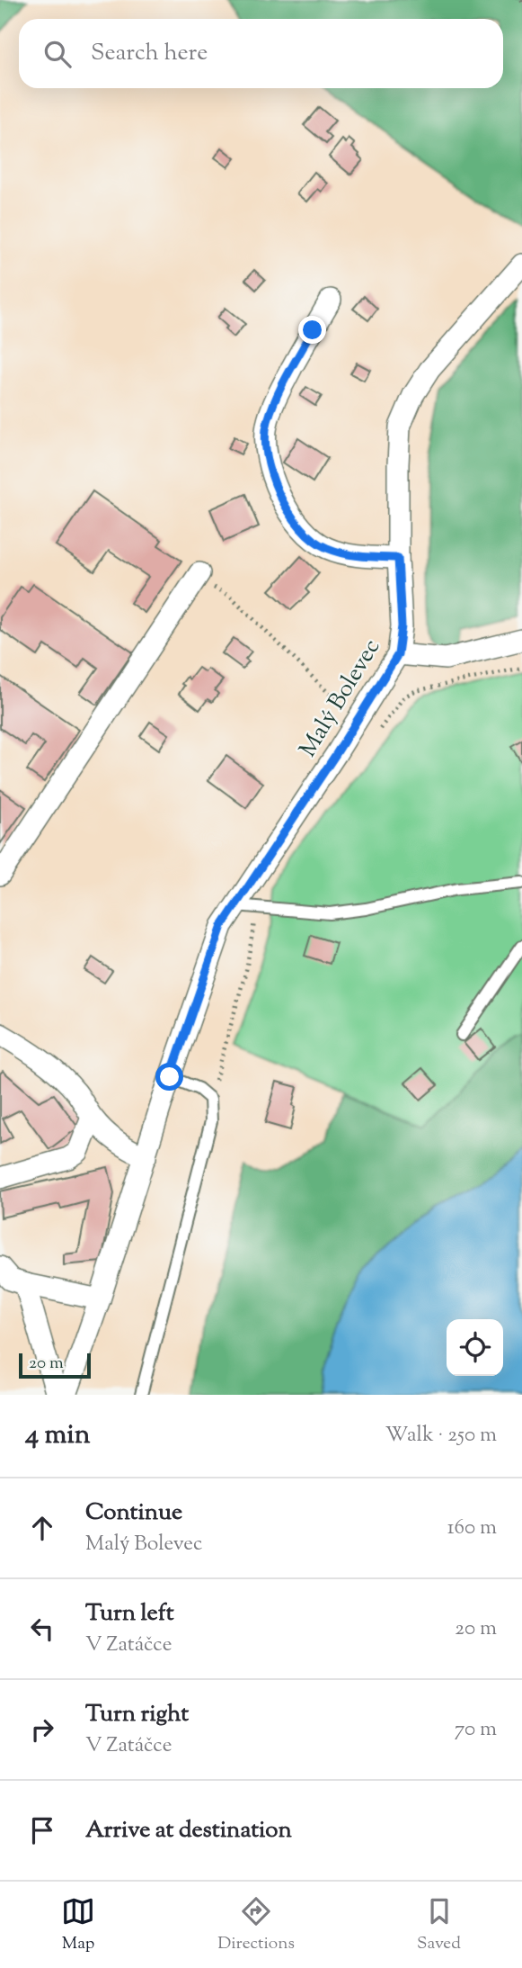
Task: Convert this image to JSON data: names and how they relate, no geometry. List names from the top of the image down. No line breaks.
{"streets":{"street":["Malý Bolevec"]},"scale_bar":"20 m","page":{"search":"Search here","scale":"20 m","heading":["4 min","Walk · 250 m"],"list":[["Continue","Malý Bolevec","160 m"],["Turn left","V Zatáčce","20 m"],["Turn right","V Zatáčce","70 m"],"Arrive at destination"],"nav":["Map","Directions","Saved"]}}
